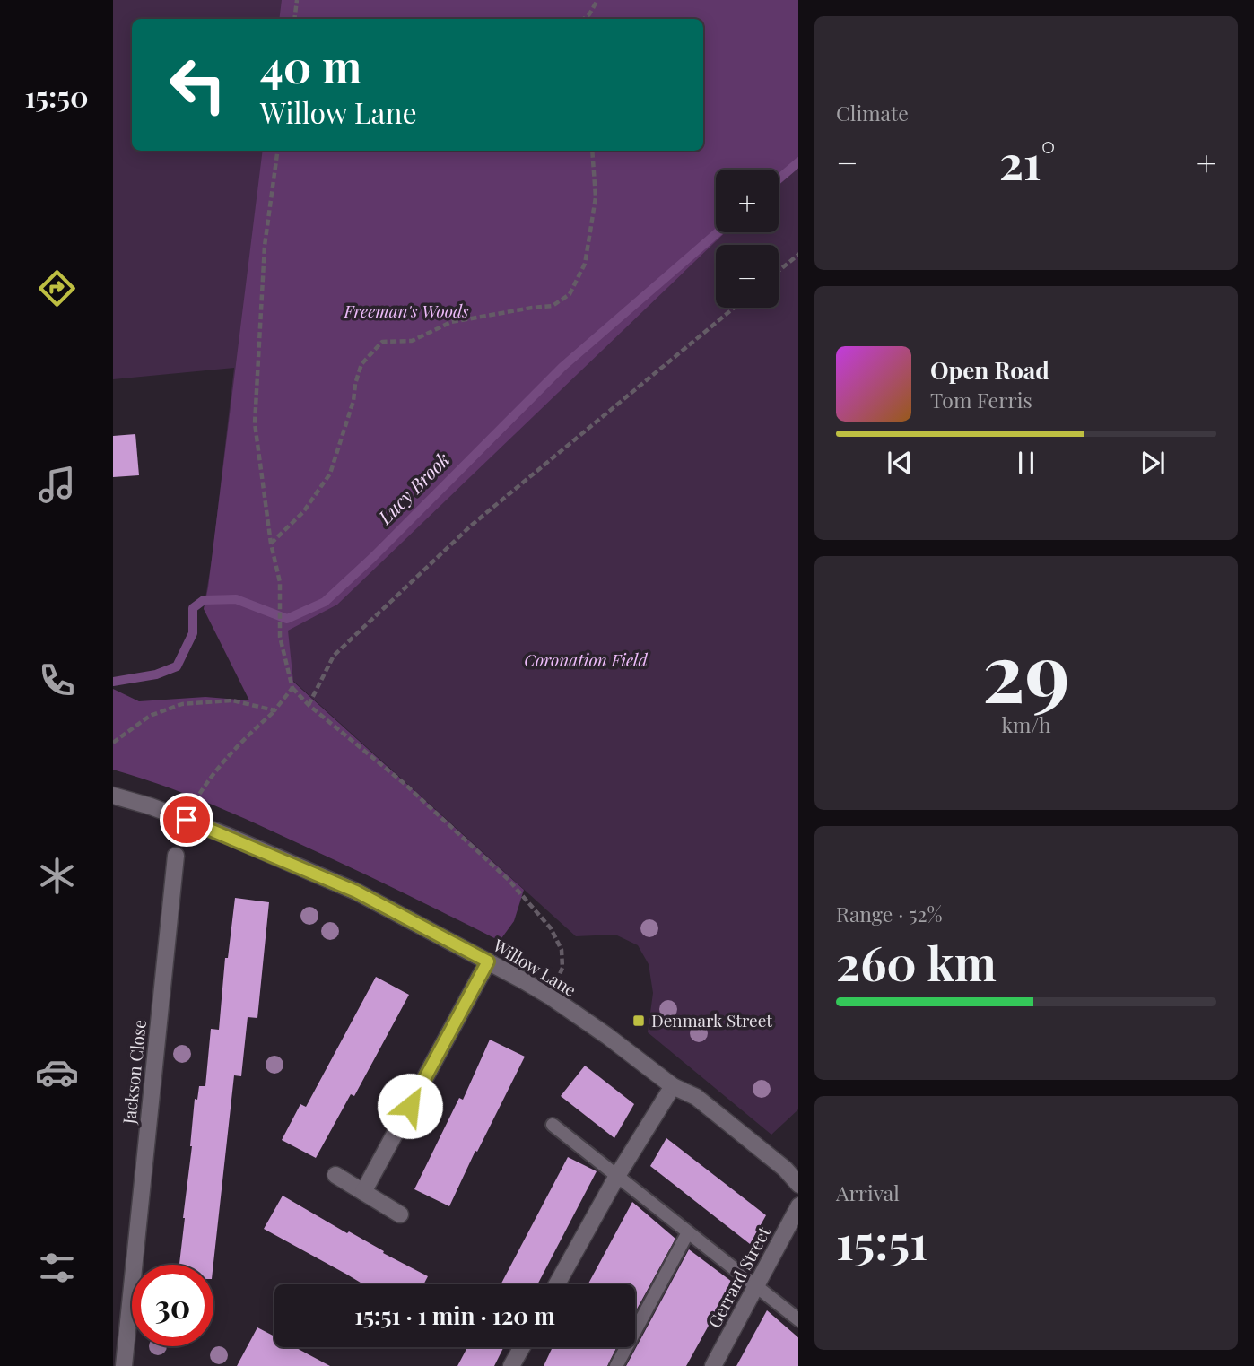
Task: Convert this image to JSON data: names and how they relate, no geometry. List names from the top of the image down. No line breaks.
{"streets":{"street":["Willow Lane","Jackson Close","Gerrard Street"]},"water":["Lucy Brook"],"parks":["Freeman's Woods","Coronation Field"],"places":{"transit":["Denmark Street"]},"page":{"tabs":"15:50","tile":["Climate",["29","km/h"],["Range · 52%","260 km"],["Arrival","15:51"]],"turn":["40 m","Willow Lane"],"heat":["−","21°","+"],"map_buttons":["+","−"],"song":["Open Road","Tom Ferris"],"limit":"30","trip":"15:51 · 1 min · 120 m"}}
